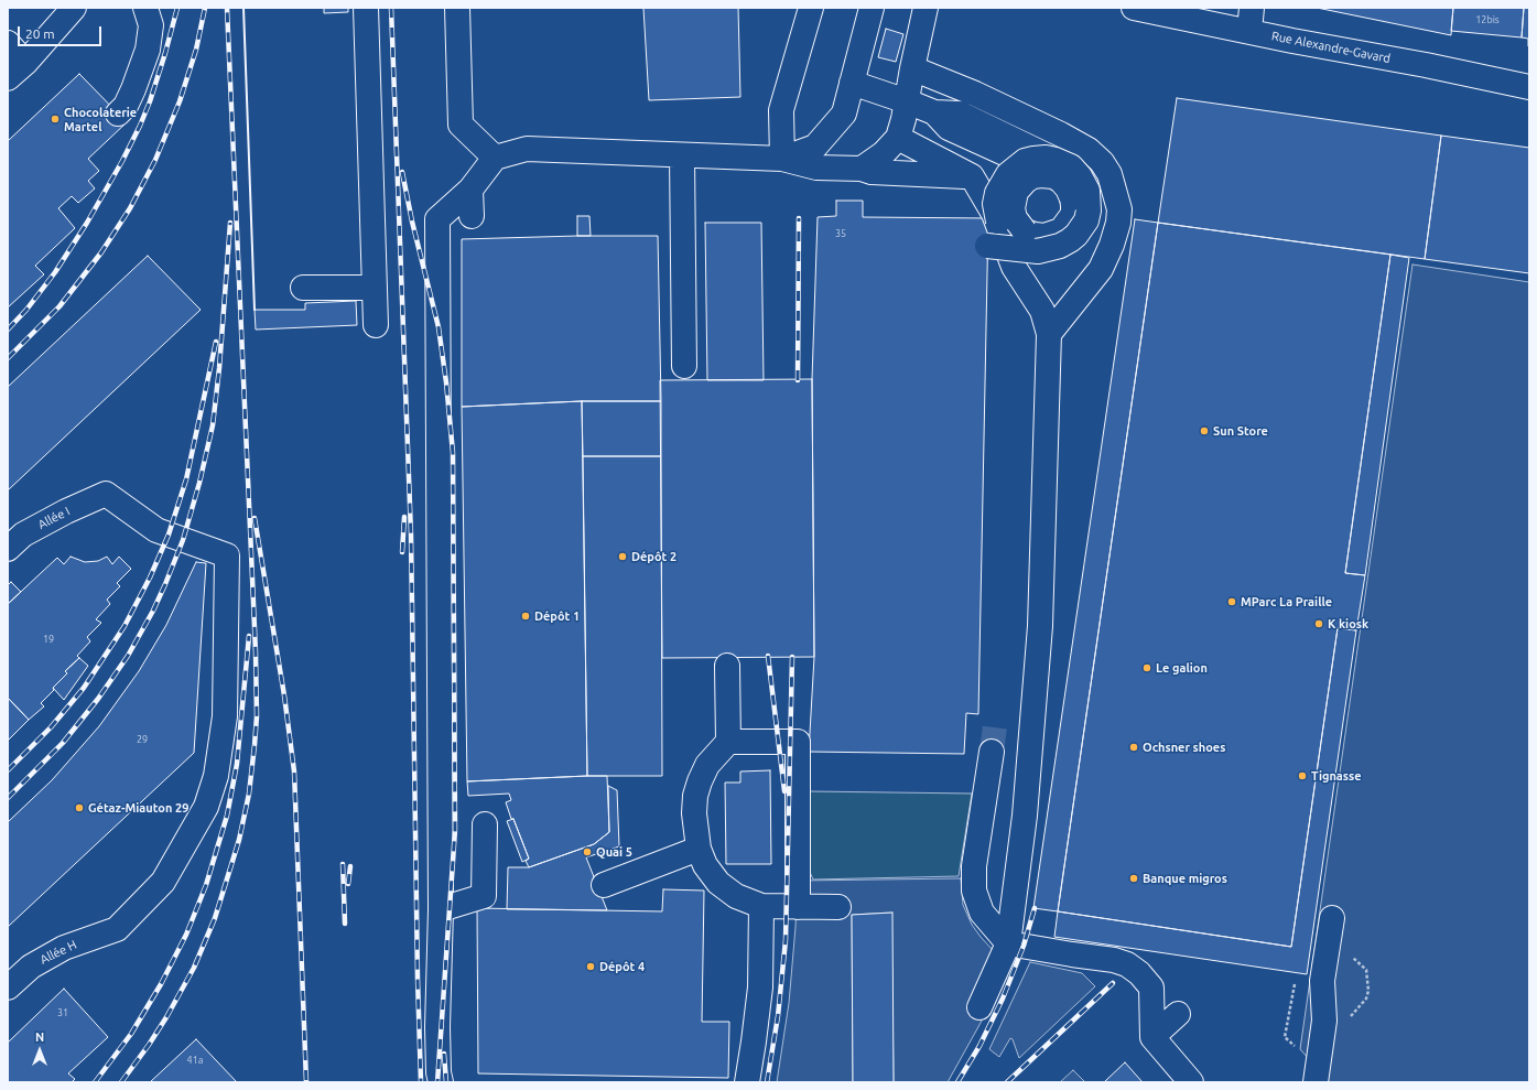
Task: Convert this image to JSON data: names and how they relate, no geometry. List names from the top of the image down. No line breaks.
{"streets":{"street":["Rue Alexandre-Gavard","Allée I","Allée H"]},"crossings":[["Allée I","Allée H"]],"places":["Chocolaterie Martel","Sun Store","Dépôt 2","MParc La Praille","Dépôt 1","K kiosk","Le galion","Ochsner shoes","Tignasse","Gétaz-Miauton 29","Quai 5","Banque migros","Dépôt 4"],"house_numbers":["12bis","35","19","29","31","41a"],"scale_bar":"20 m","north":"top"}
